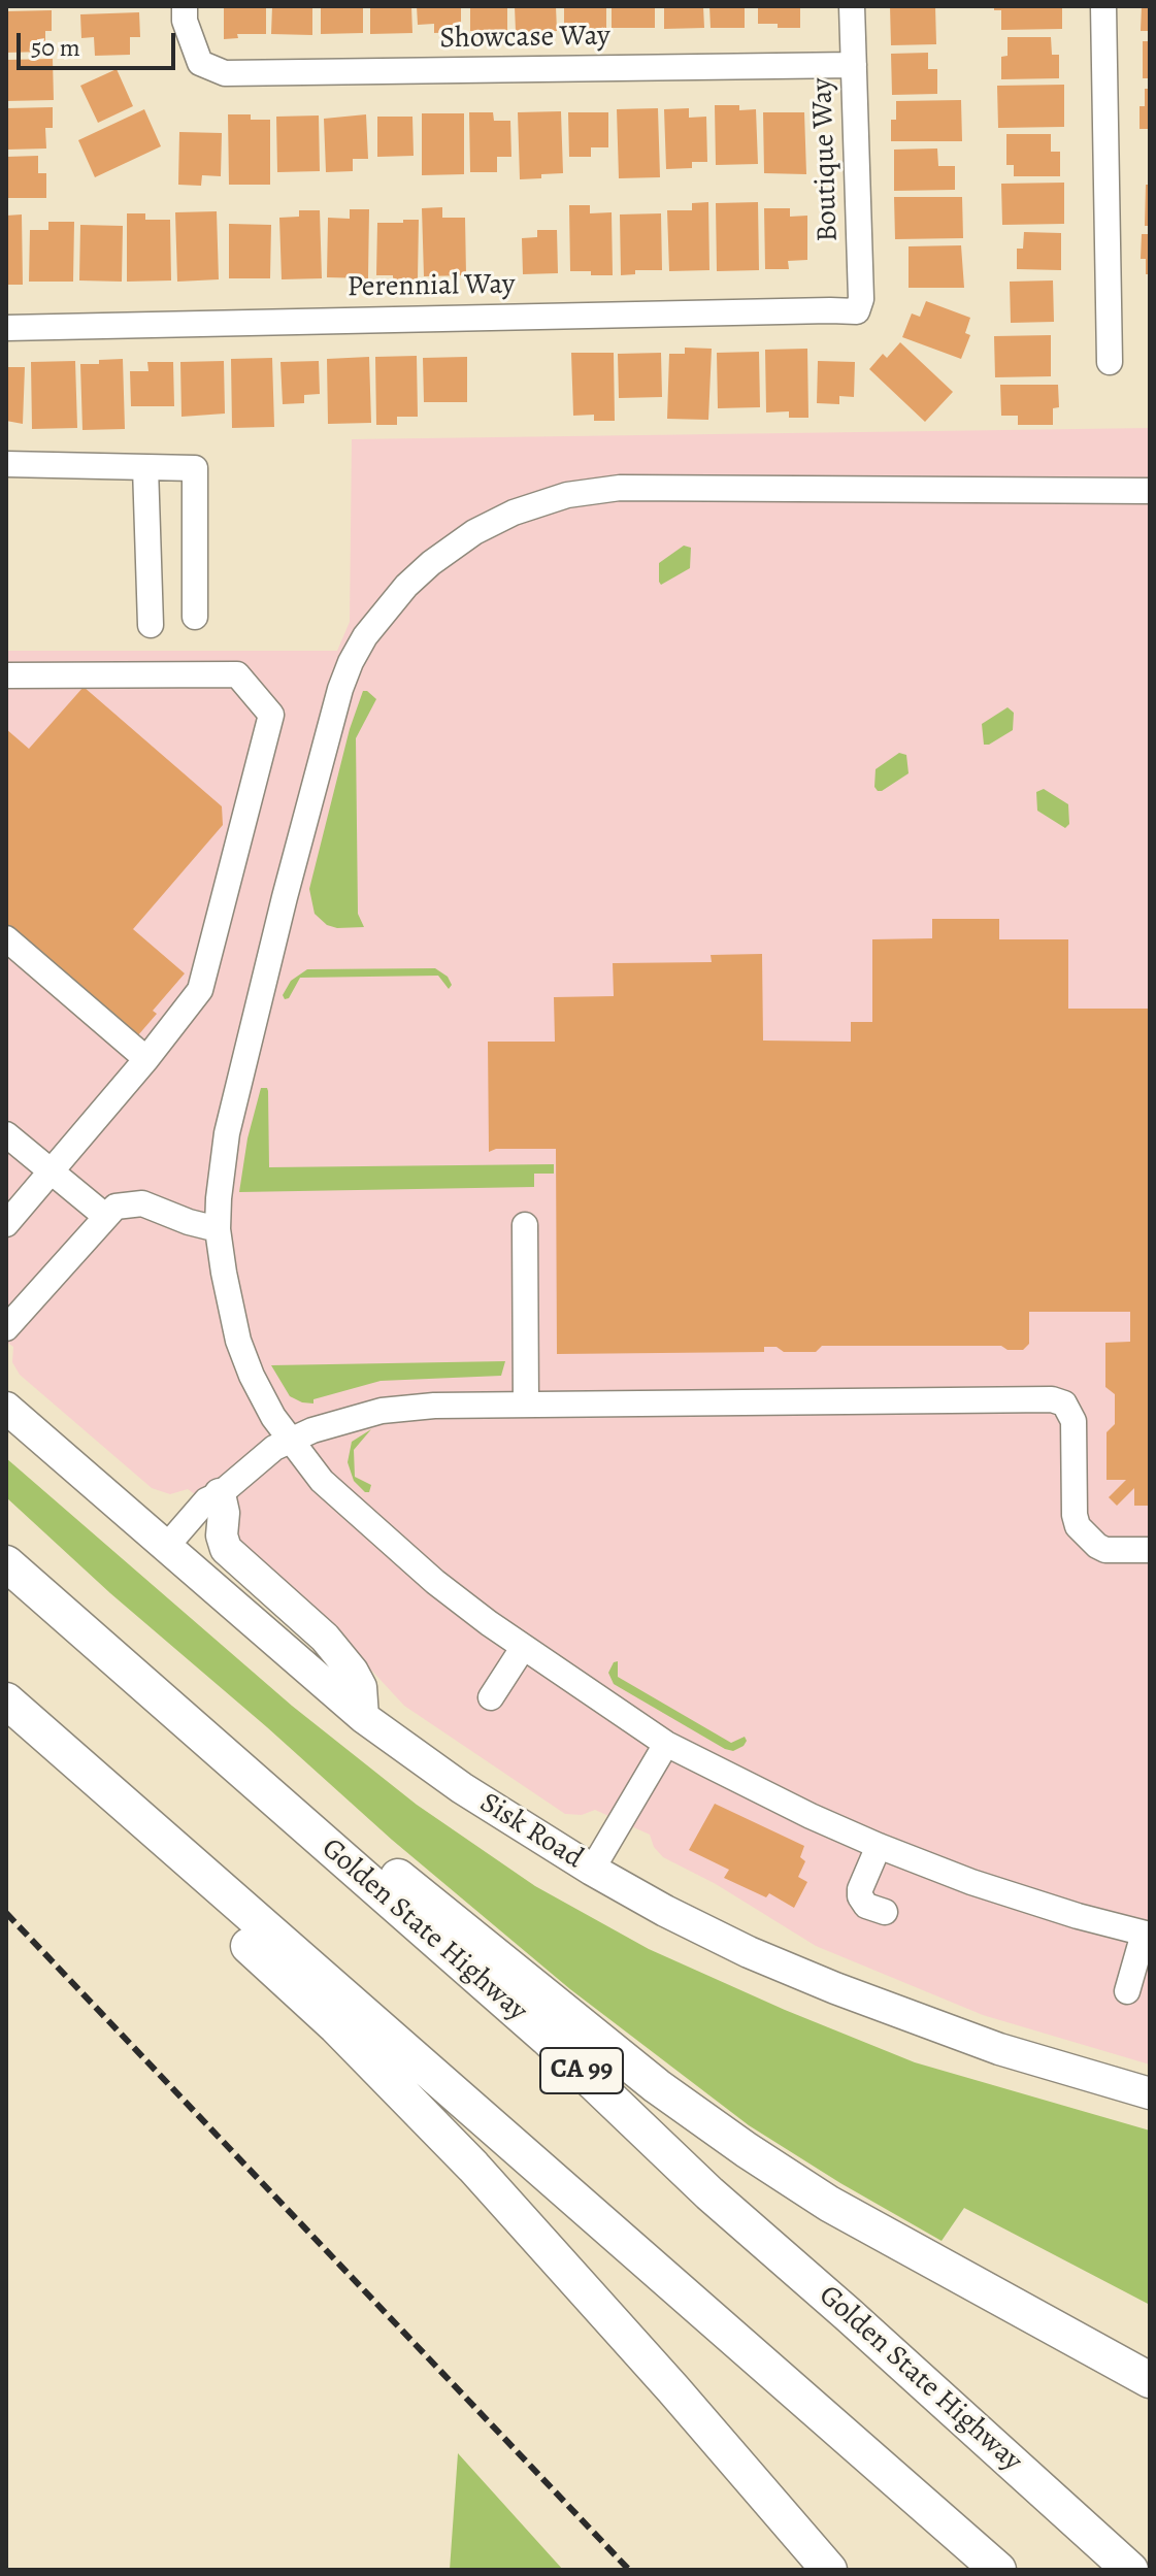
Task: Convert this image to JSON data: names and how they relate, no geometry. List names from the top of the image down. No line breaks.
{"streets":{"highway":["Golden State Highway","CA 99"],"main road":["Sisk Road"],"street":["Showcase Way","Boutique Way","Perennial Way"]},"crossings":[["Showcase Way","Boutique Way"],["Boutique Way","Perennial Way"]],"scale_bar":"50 m"}
